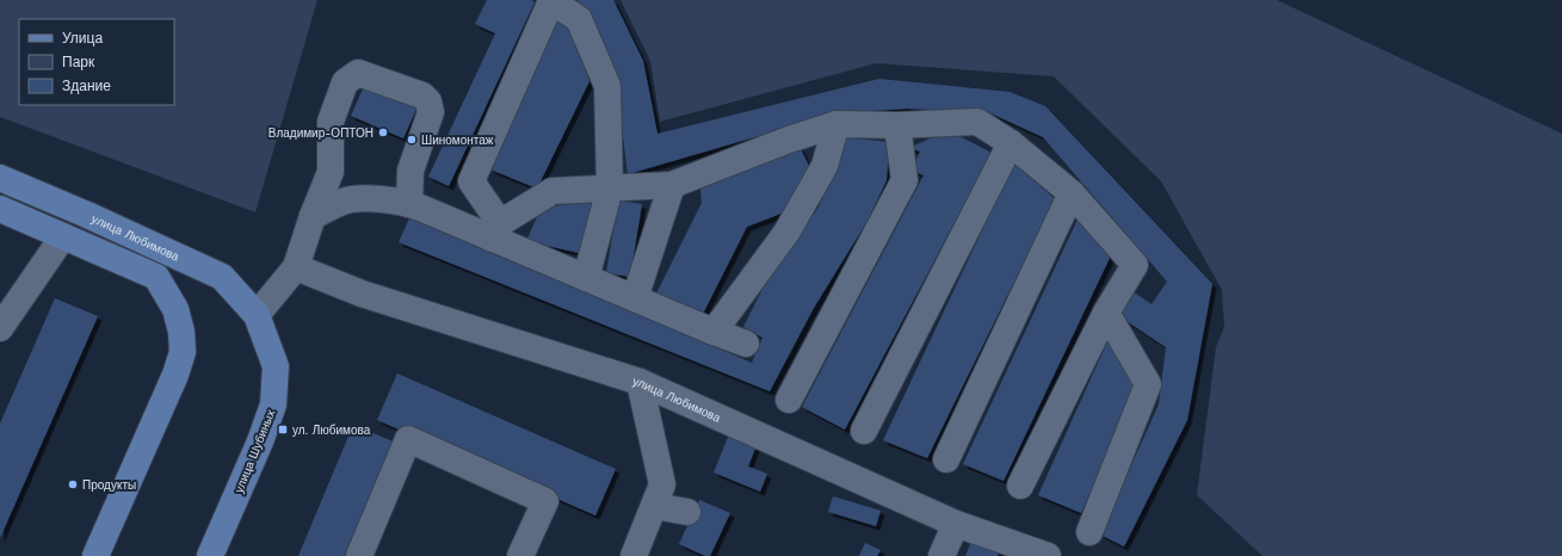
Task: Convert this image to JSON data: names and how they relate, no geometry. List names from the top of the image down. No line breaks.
{"streets":{"main road":["улица Любимова","улица Шубиных"]},"crossings":[["улица Любимова","улица Шубиных"]],"places":{"other":["Владимир-ОПТОН","Шиномонтаж","Продукты"],"transit":["ул. Любимова"]},"legend":["Улица","Парк","Здание"]}
